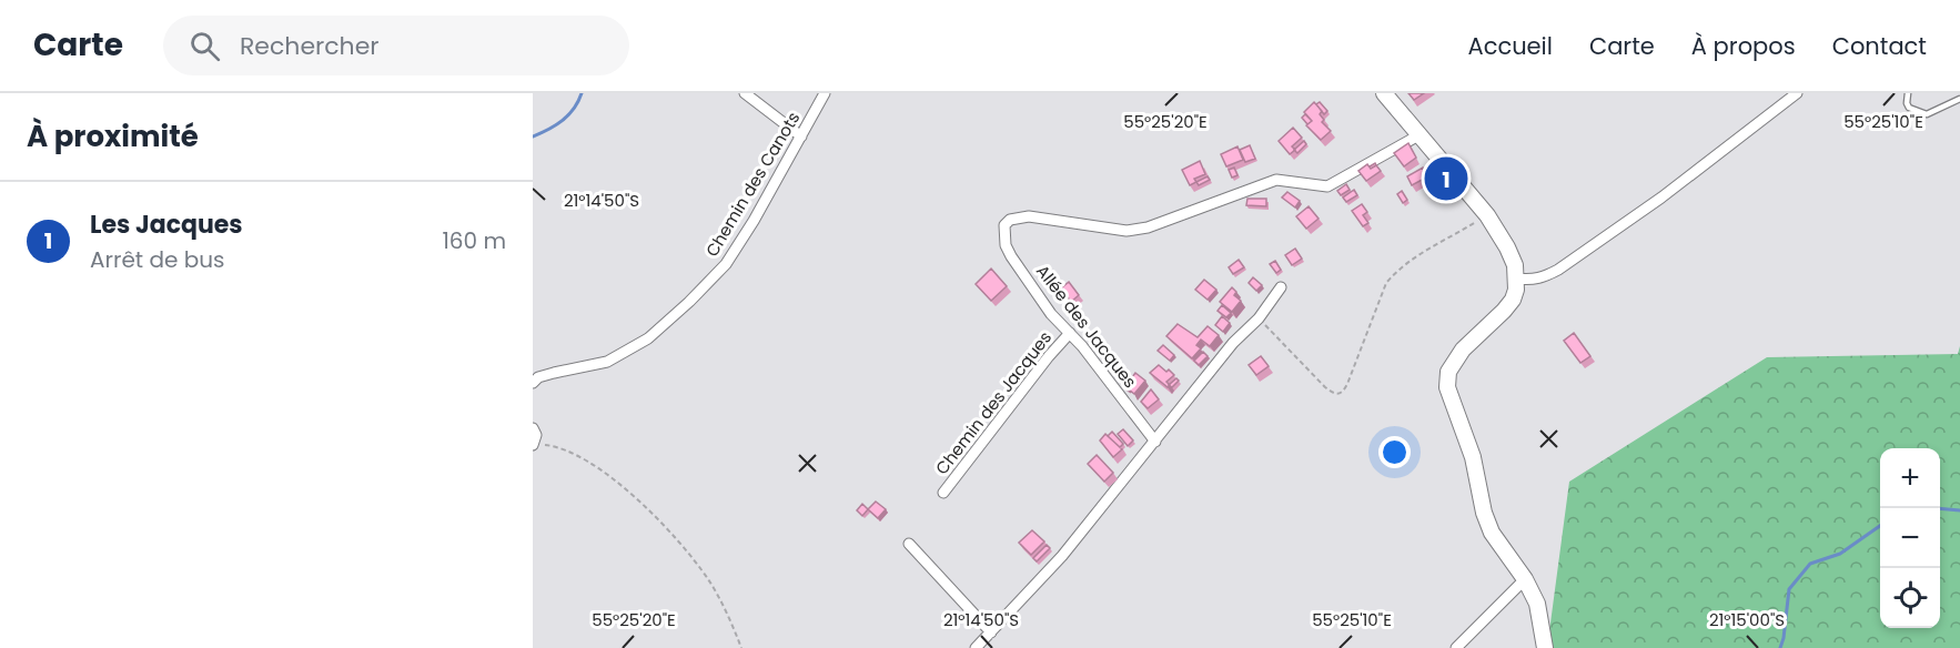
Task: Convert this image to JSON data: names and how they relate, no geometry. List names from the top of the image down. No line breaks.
{"streets":{"street":["Chemin des Canots","Allée des Jacques","Chemin des Jacques"]},"crossings":[["Allée des Jacques","Chemin des Jacques"]],"page":{"header":"Carte","search":"Rechercher","nav":["Accueil","Carte","À propos","Contact"],"heading":"À proximité","pins":"1","list":[{"mark":"1","name":"Les Jacques","note":"Arrêt de bus","value":"160 m"}],"map_buttons":["+","−"]},"coordinates":["55°25'20\"E","55°25'10\"E","21°14'50\"S","21°15'00\"S"]}
